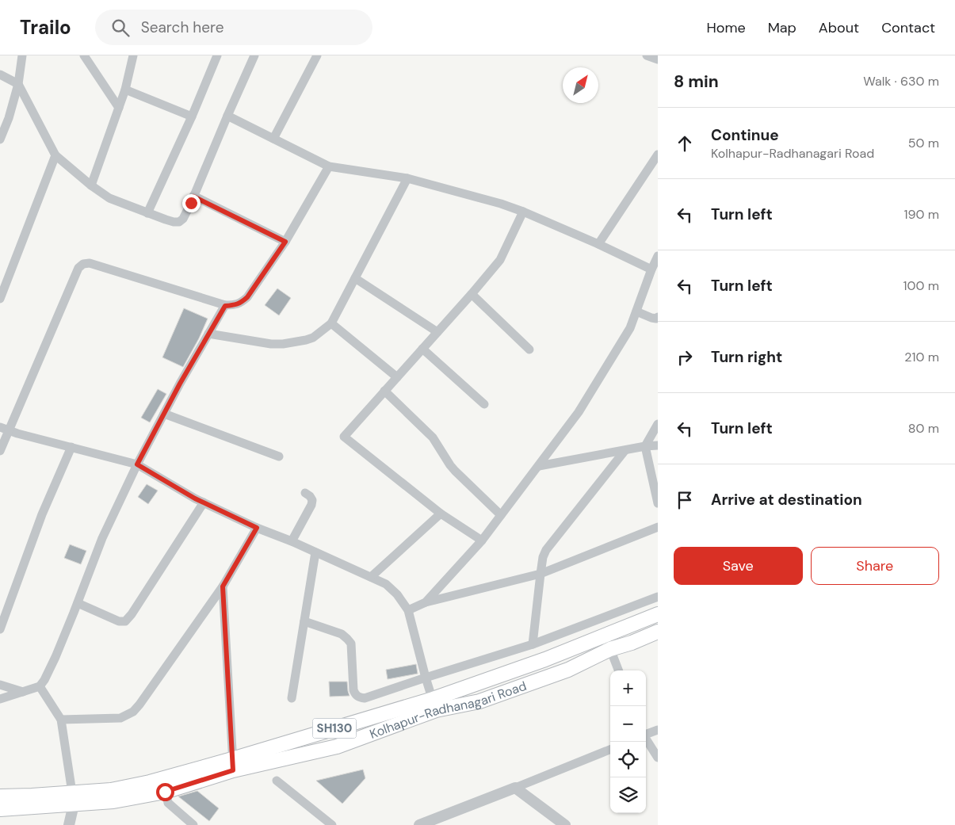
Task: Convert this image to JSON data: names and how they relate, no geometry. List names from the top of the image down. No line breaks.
{"streets":{"main road":["Kolhapur-Radhanagari Road"]},"north":"top right","page":{"header":"Trailo","search":"Search here","nav":["Home","Map","About","Contact"],"heading":["8 min","Walk · 630 m"],"list":[["Continue","Kolhapur-Radhanagari Road","50 m"],["Turn left","190 m"],["Turn left","100 m"],["Turn right","210 m"],["Turn left","80 m"],"Arrive at destination"],"buttons":["Save","Share"],"map_buttons":["+","−"]}}
